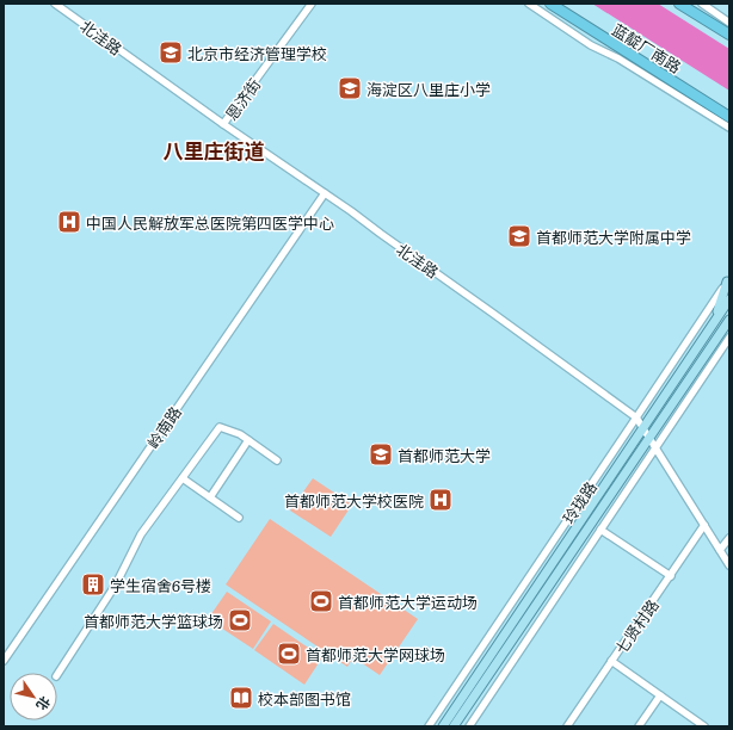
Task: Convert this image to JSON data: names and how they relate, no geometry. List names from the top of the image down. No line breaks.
{"streets":{"highway":["蓝靛厂南路"],"main road":["玲珑路"],"street":["北洼路","恩济街","岭南路","七贤村路"]},"crossings":[["北洼路","恩济街"],["北洼路","岭南路"],["北洼路","玲珑路"],["北洼路","七贤村路"]],"districts":["八里庄街道"],"places":{"school or university":["北京市经济管理学校","海淀区八里庄小学","首都师范大学附属中学","首都师范大学"],"hospital":["中国人民解放军总医院第四医学中心","首都师范大学校医院"],"building":["学生宿舍6号楼"],"sports":["首都师范大学运动场","首都师范大学篮球场","首都师范大学网球场"],"library":["校本部图书馆"]},"north":"bottom right"}
